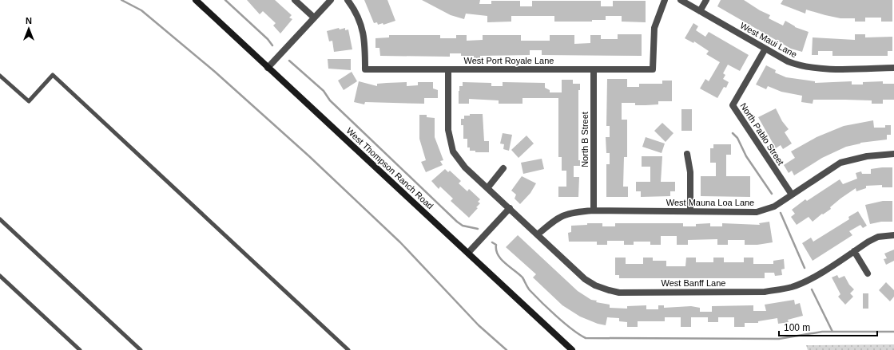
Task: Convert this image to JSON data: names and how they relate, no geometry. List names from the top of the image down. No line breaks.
{"streets":{"main road":["West Thompson Ranch Road"],"street":["West Maui Lane","West Port Royale Lane","North Pablo Street","North B Street","West Mauna Loa Lane","West Banff Lane"]},"crossings":[["West Maui Lane","North Pablo Street"],["West Port Royale Lane","North B Street"],["West Port Royale Lane","West Banff Lane"],["North Pablo Street","West Mauna Loa Lane"],["North B Street","West Mauna Loa Lane"],["West Mauna Loa Lane","West Banff Lane"]],"scale_bar":"100 m","north":"top"}
